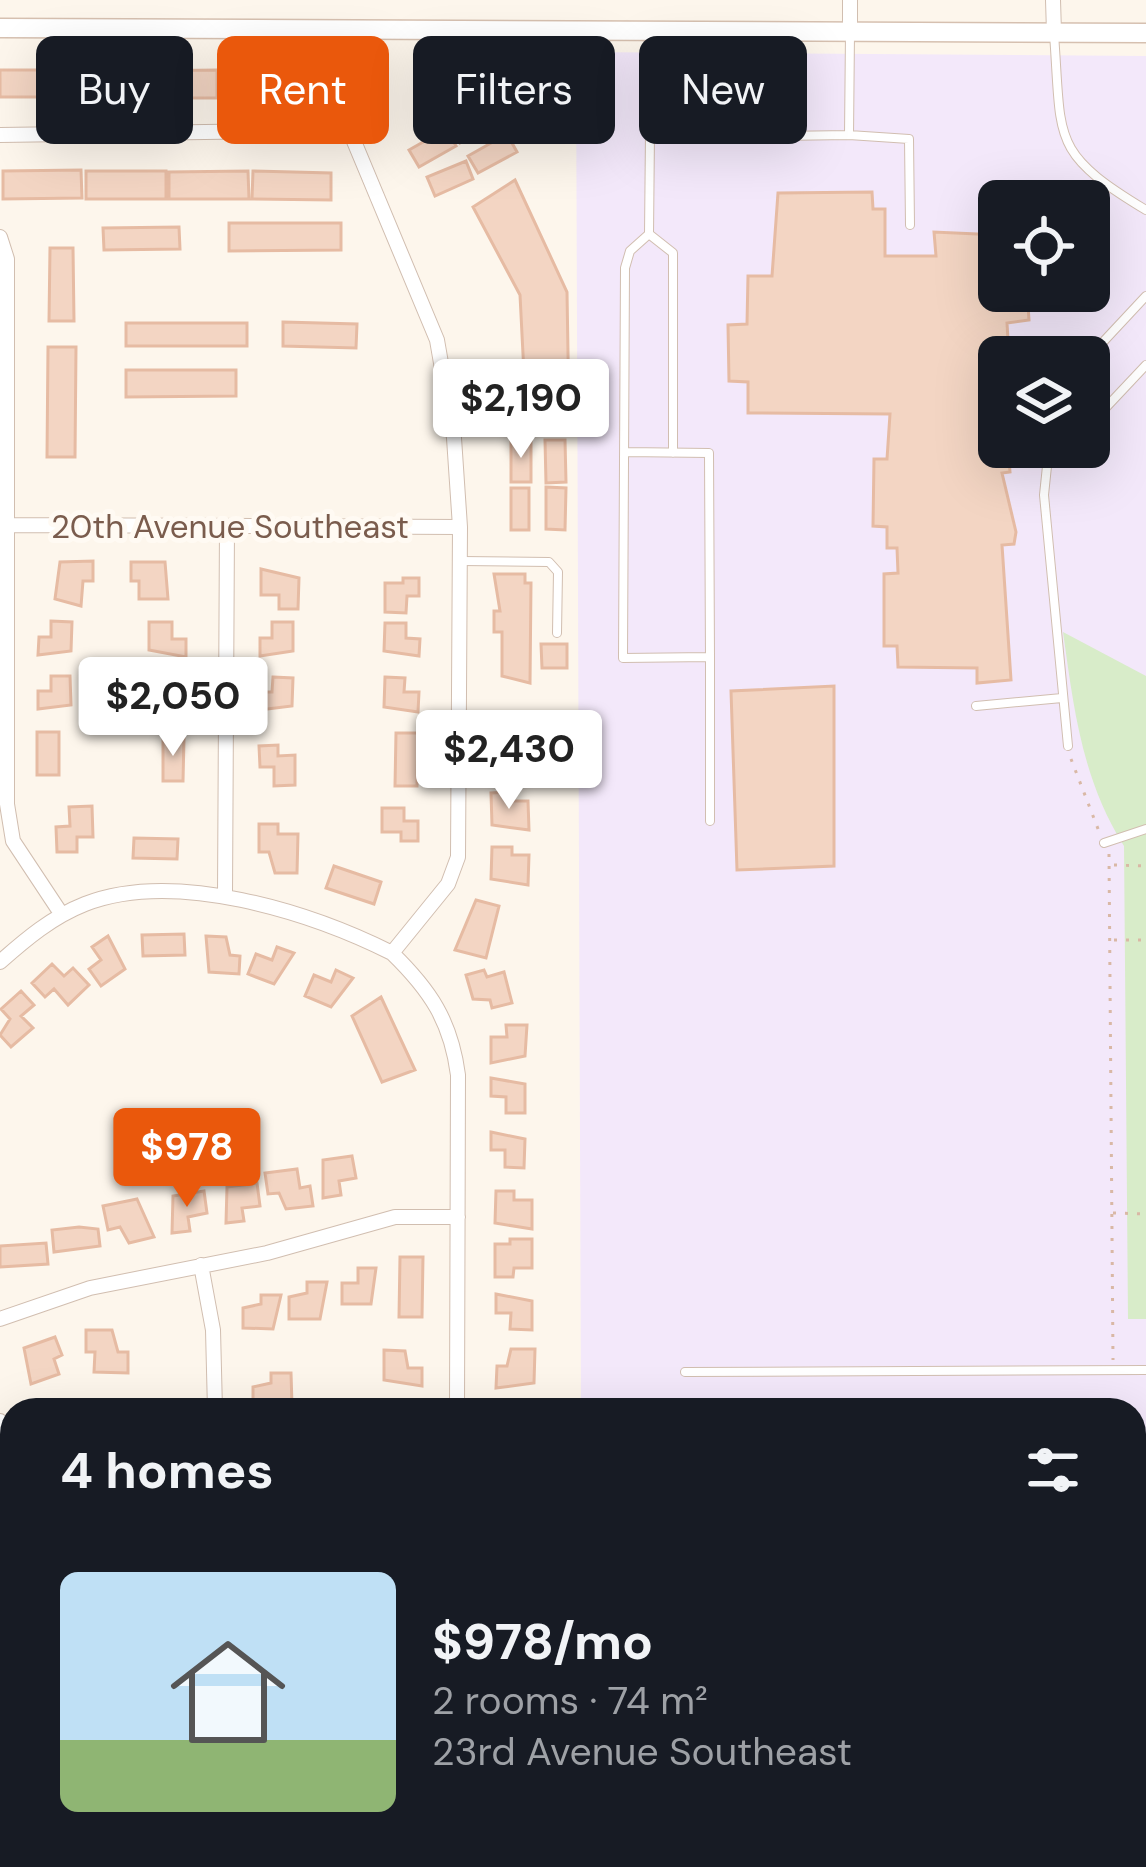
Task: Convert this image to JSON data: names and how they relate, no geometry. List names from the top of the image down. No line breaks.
{"streets":{"street":["20th Avenue Southeast"]},"page":{"chip":["Buy","Rent","Filters","New"],"price":["$2,190","$2,050","$2,430","$978"],"heading":"4 homes","list":[{"name":"$978/mo","note":"2 rooms · 74 m² · 23rd Avenue Southeast"}]}}
